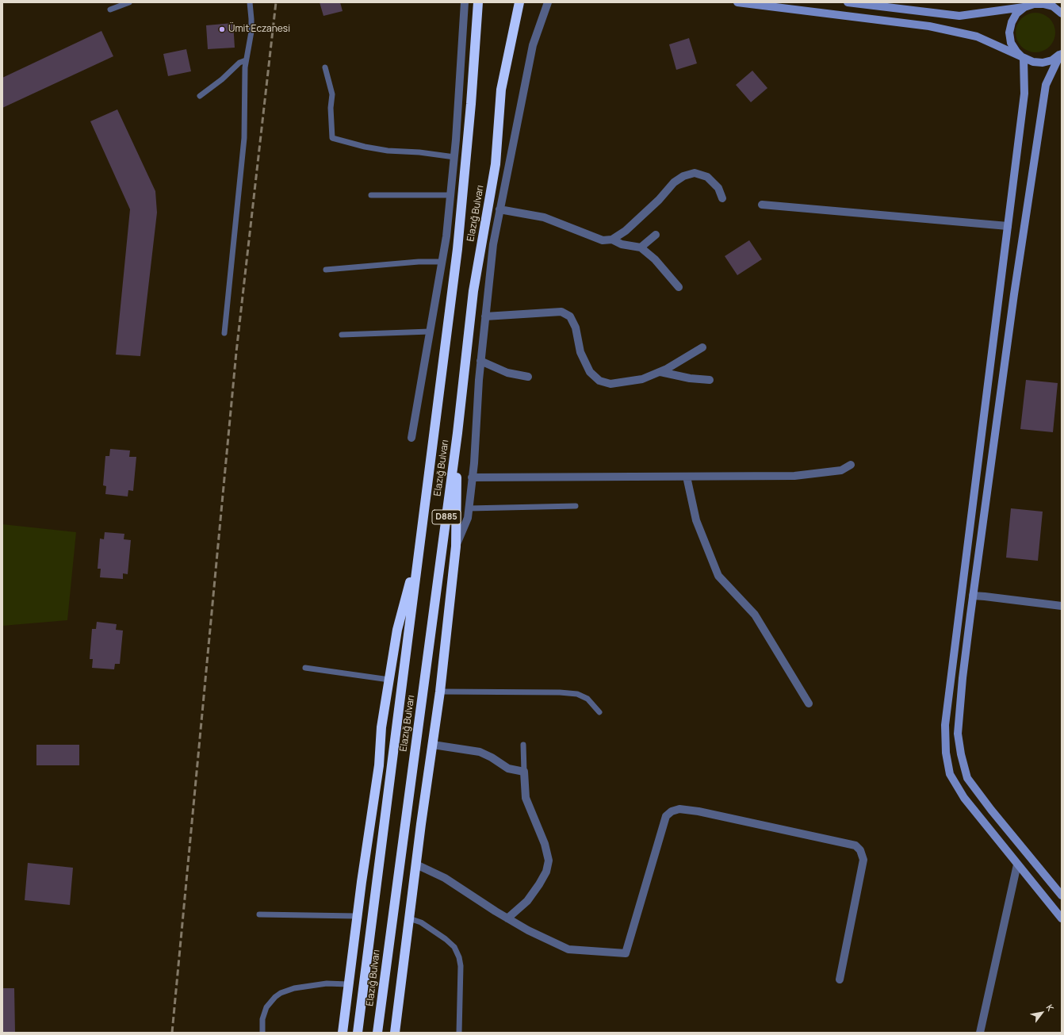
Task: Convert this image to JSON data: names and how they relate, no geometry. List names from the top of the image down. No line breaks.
{"streets":{"highway":["Elazığ Bulvarı","D885"]},"places":["Ümit Eczanesi"],"north":"top right"}
